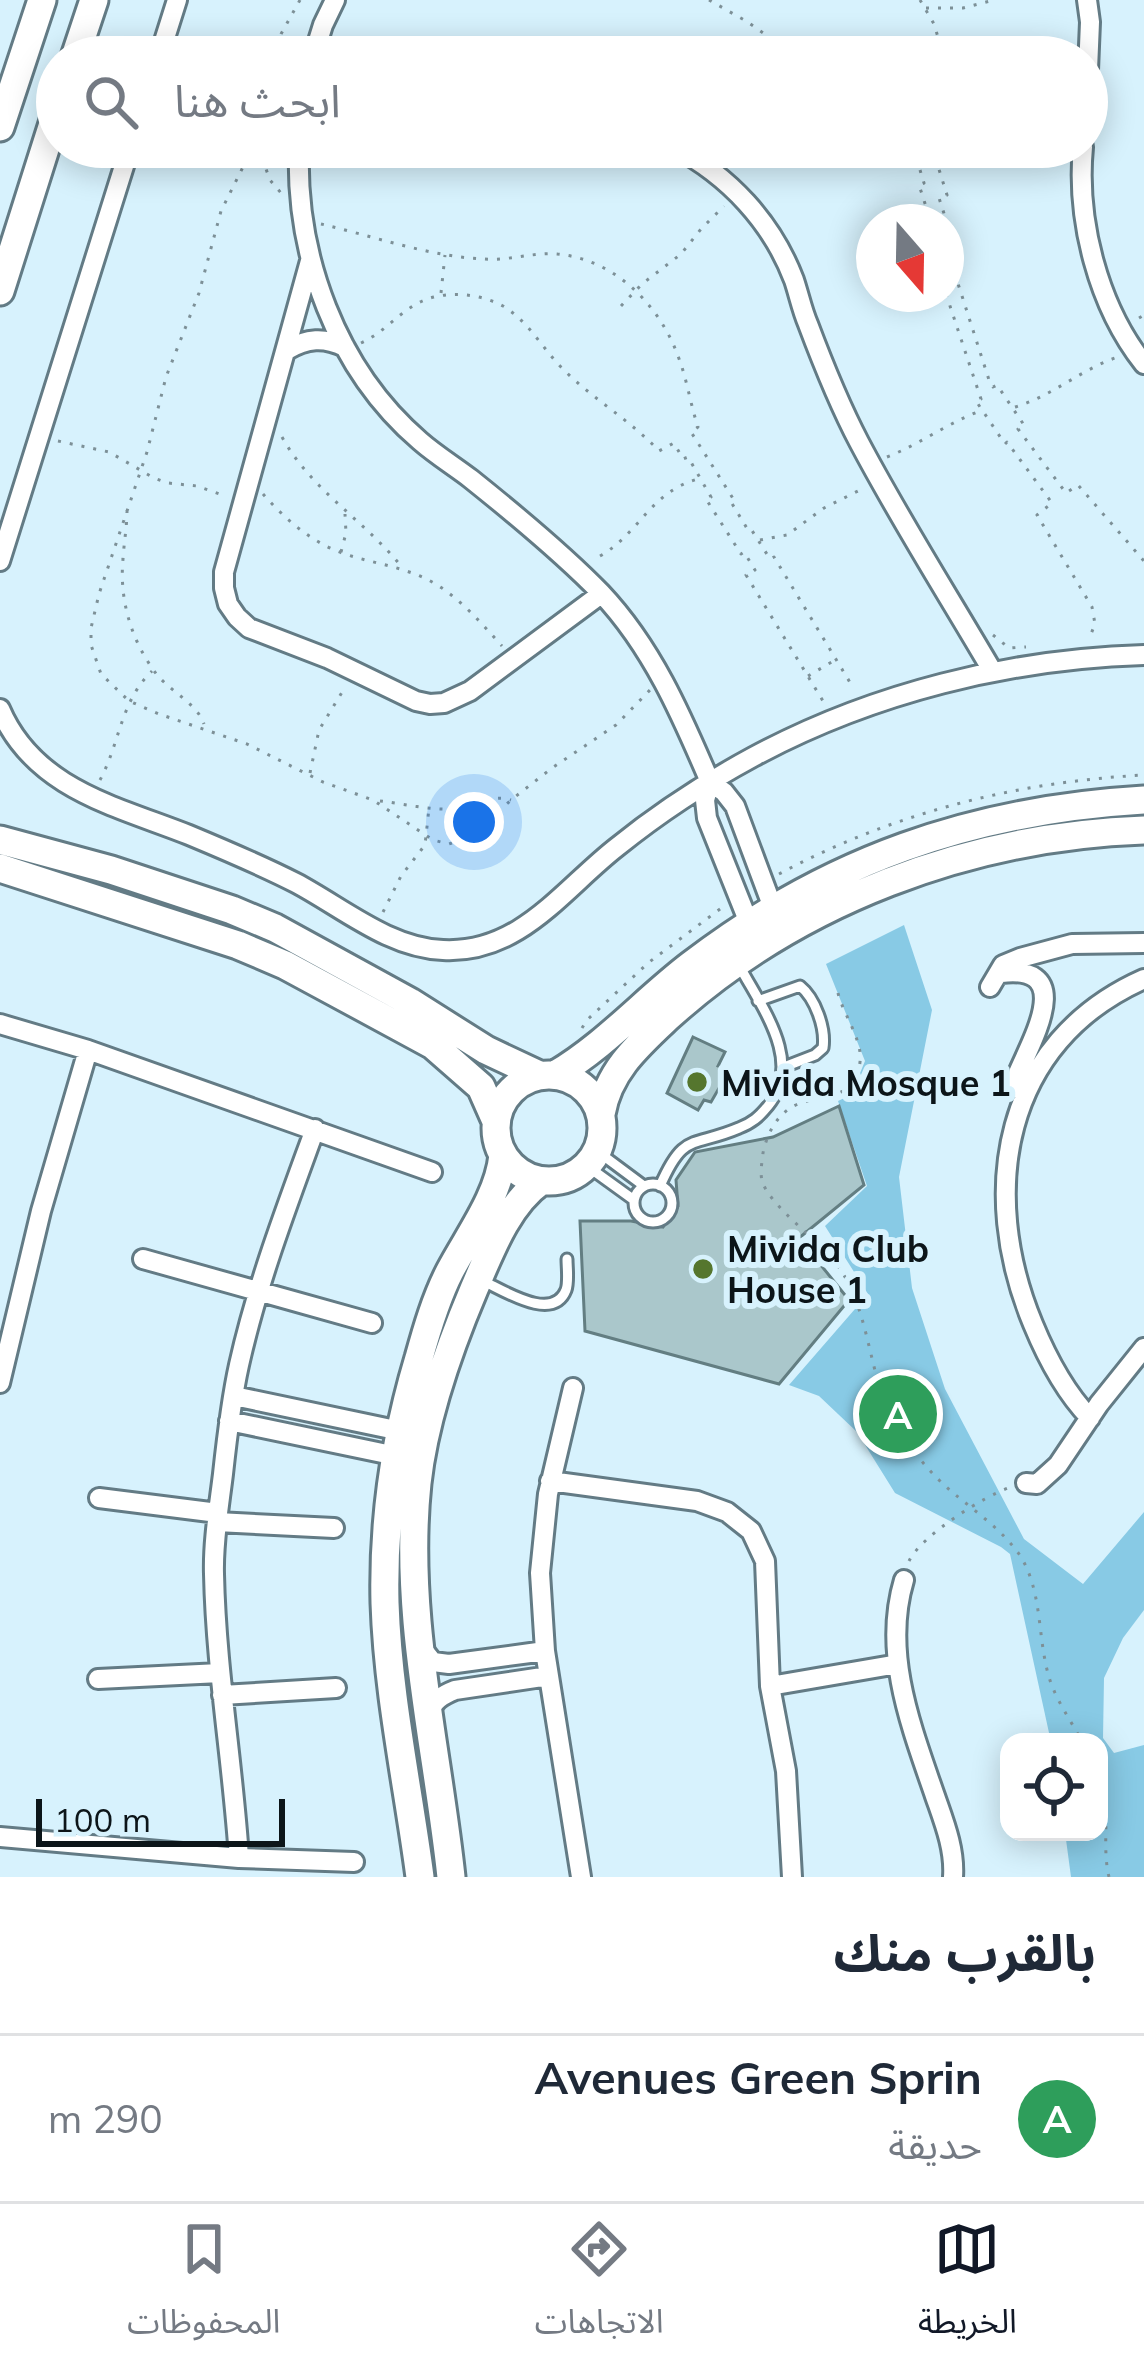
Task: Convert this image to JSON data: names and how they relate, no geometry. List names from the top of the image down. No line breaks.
{"places":["Mivida Mosque 1","Mivida Club House 1"],"scale_bar":"100 m","north":"bottom","page":{"search":"ابحث هنا","pins":"A","scale":"100 m","heading":"بالقرب منك","list":[{"mark":"A","name":"Avenues Green Sprin","note":"حديقة","value":"290 m"}],"nav":["الخريطة","الاتجاهات","المحفوظات"]}}
